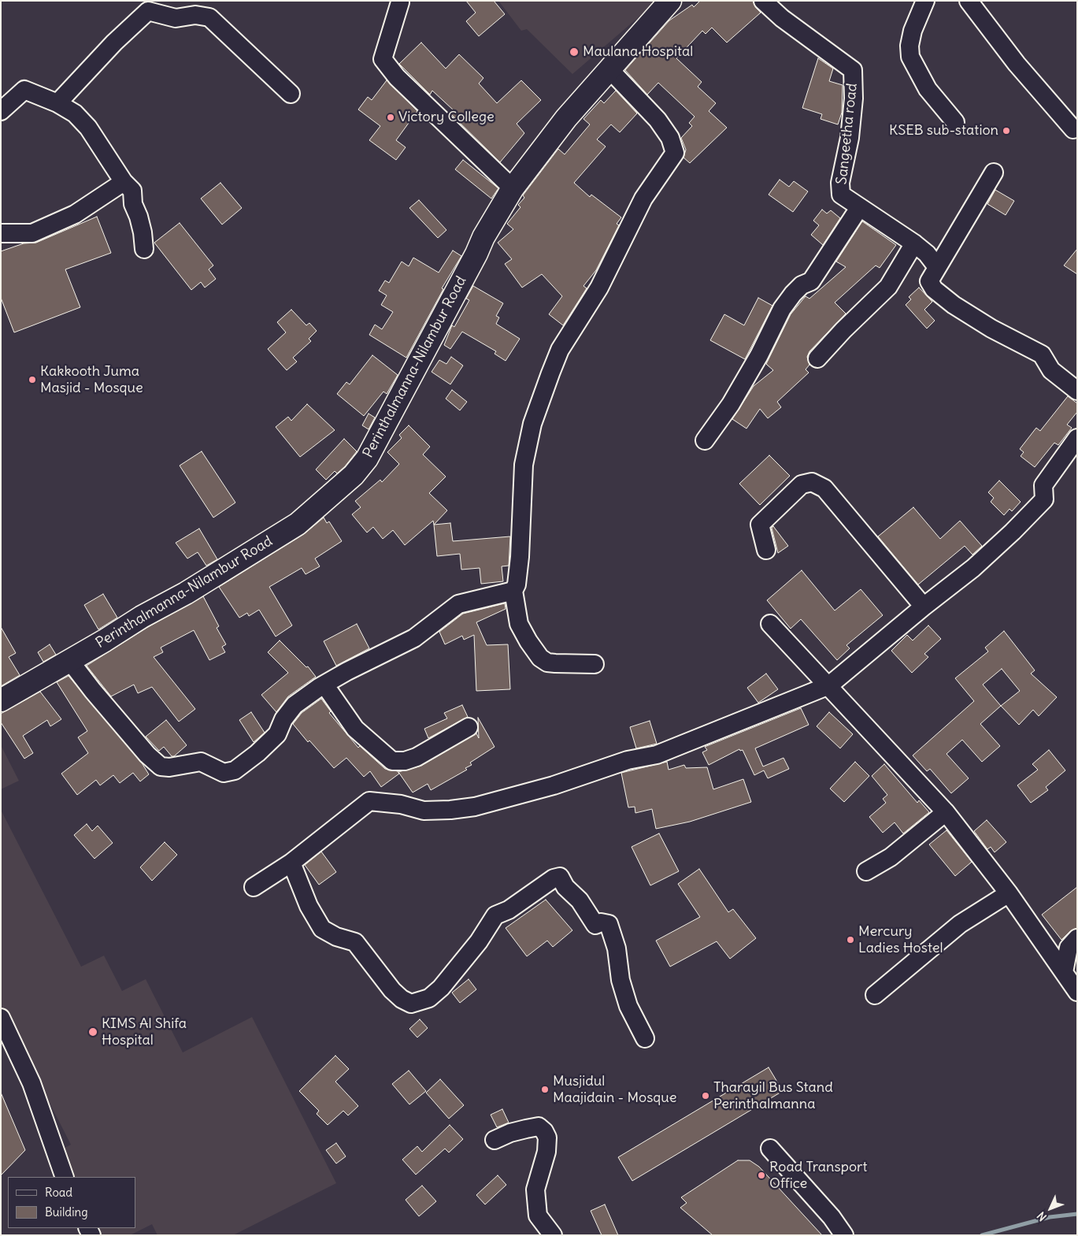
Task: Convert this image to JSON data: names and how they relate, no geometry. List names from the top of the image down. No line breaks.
{"streets":{"main road":["Perinthalmanna-Nilambur Road"],"street":["Sangeetha road"]},"places":["Maulana Hospital","Victory College","KSEB sub-station","Kakkooth Juma Masjid - Mosque","Mercury Ladies Hostel","KIMS Al Shifa Hospital","Musjidul Maajidain - Mosque","Tharayil Bus Stand Perinthalmanna","Road Transport Office"],"legend":["Road","Building"],"north":"bottom left"}
